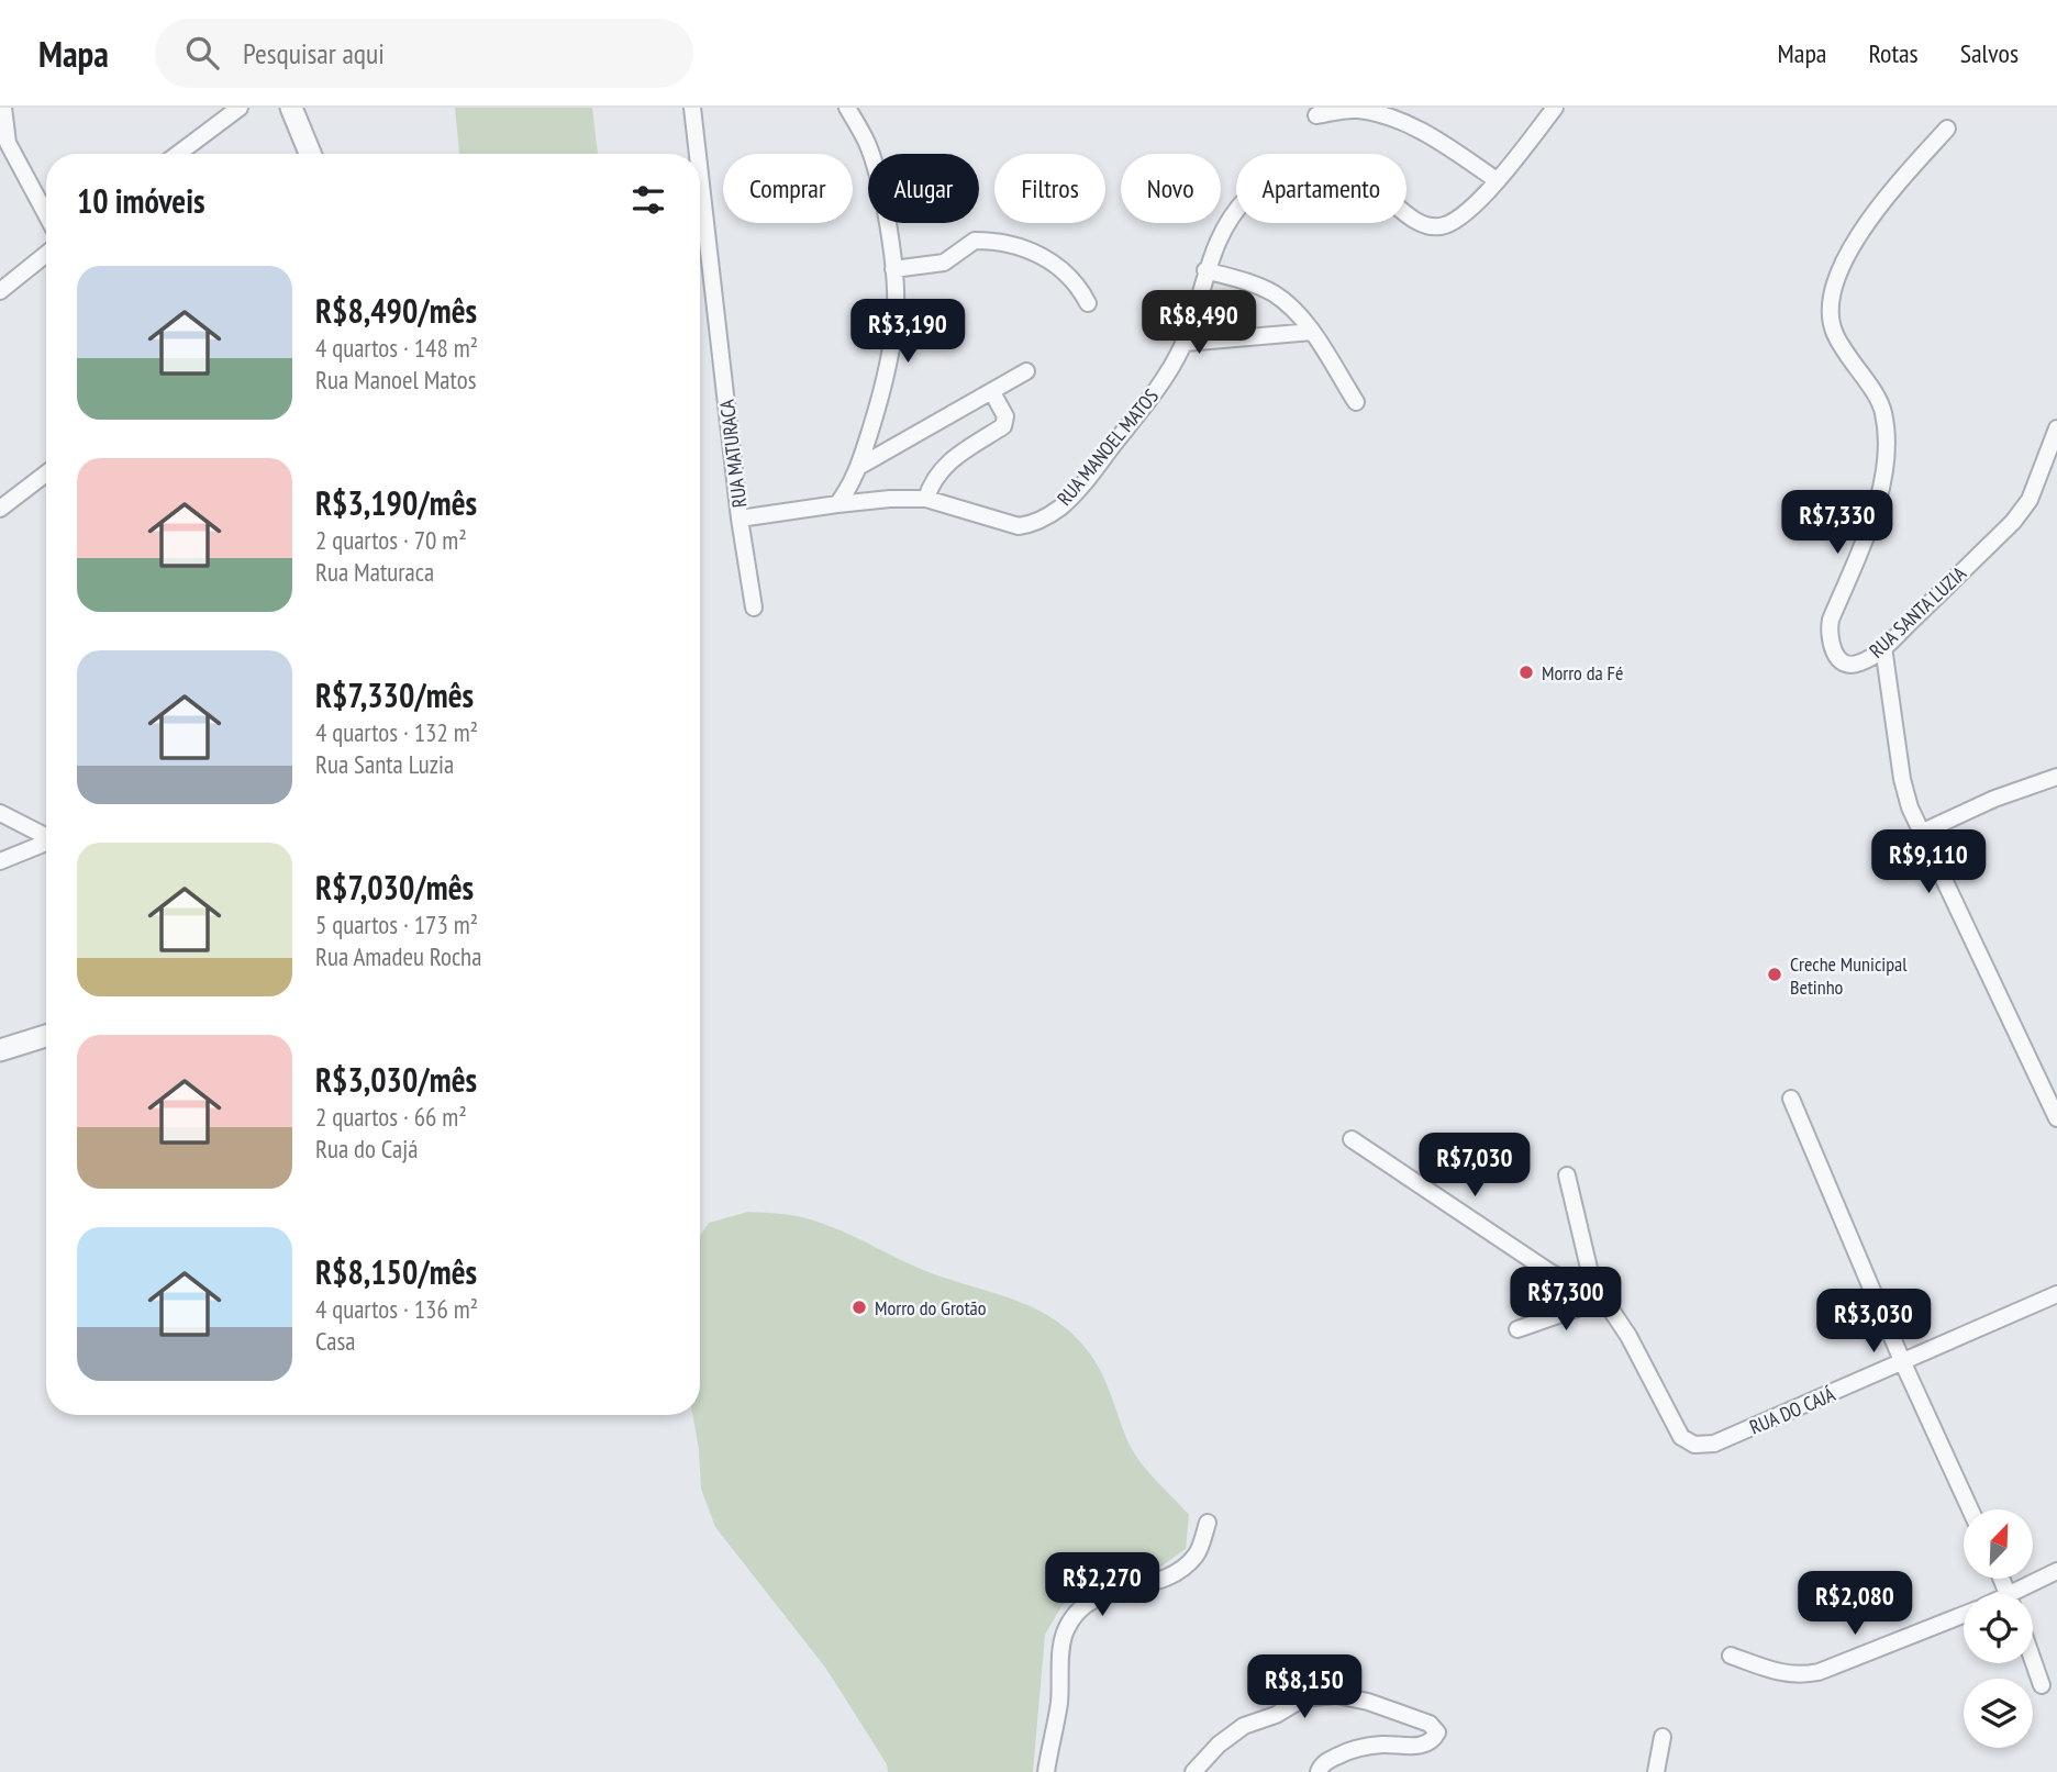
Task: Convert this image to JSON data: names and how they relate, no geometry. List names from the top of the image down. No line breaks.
{"streets":{"street":["RUA MANOEL MATOS","RUA MATURACA","RUA SANTA LUZIA","RUA DO CAJÁ"]},"crossings":[["RUA MANOEL MATOS","RUA MATURACA"]],"places":["Morro da Fé","Creche Municipal Betinho","Morro do Grotão"],"north":"top right","page":{"header":"Mapa","search":"Pesquisar aqui","nav":["Mapa","Rotas","Salvos"],"chip":["Comprar","Alugar","Filtros","Novo","Apartamento"],"heading":"10 imóveis","list":[{"name":"R$8,490/mês","note":"4 quartos · 148 m² · Rua Manoel Matos"},{"name":"R$3,190/mês","note":"2 quartos · 70 m² · Rua Maturaca"},{"name":"R$7,330/mês","note":"4 quartos · 132 m² · Rua Santa Luzia"},{"name":"R$7,030/mês","note":"5 quartos · 173 m² · Rua Amadeu Rocha"},{"name":"R$3,030/mês","note":"2 quartos · 66 m² · Rua do Cajá"},{"name":"R$8,150/mês","note":"4 quartos · 136 m² · Casa"}],"price":["R$8,490","R$3,190","R$7,330","R$9,110","R$7,030","R$7,300","R$3,030","R$2,270","R$2,080","R$8,150"]}}
